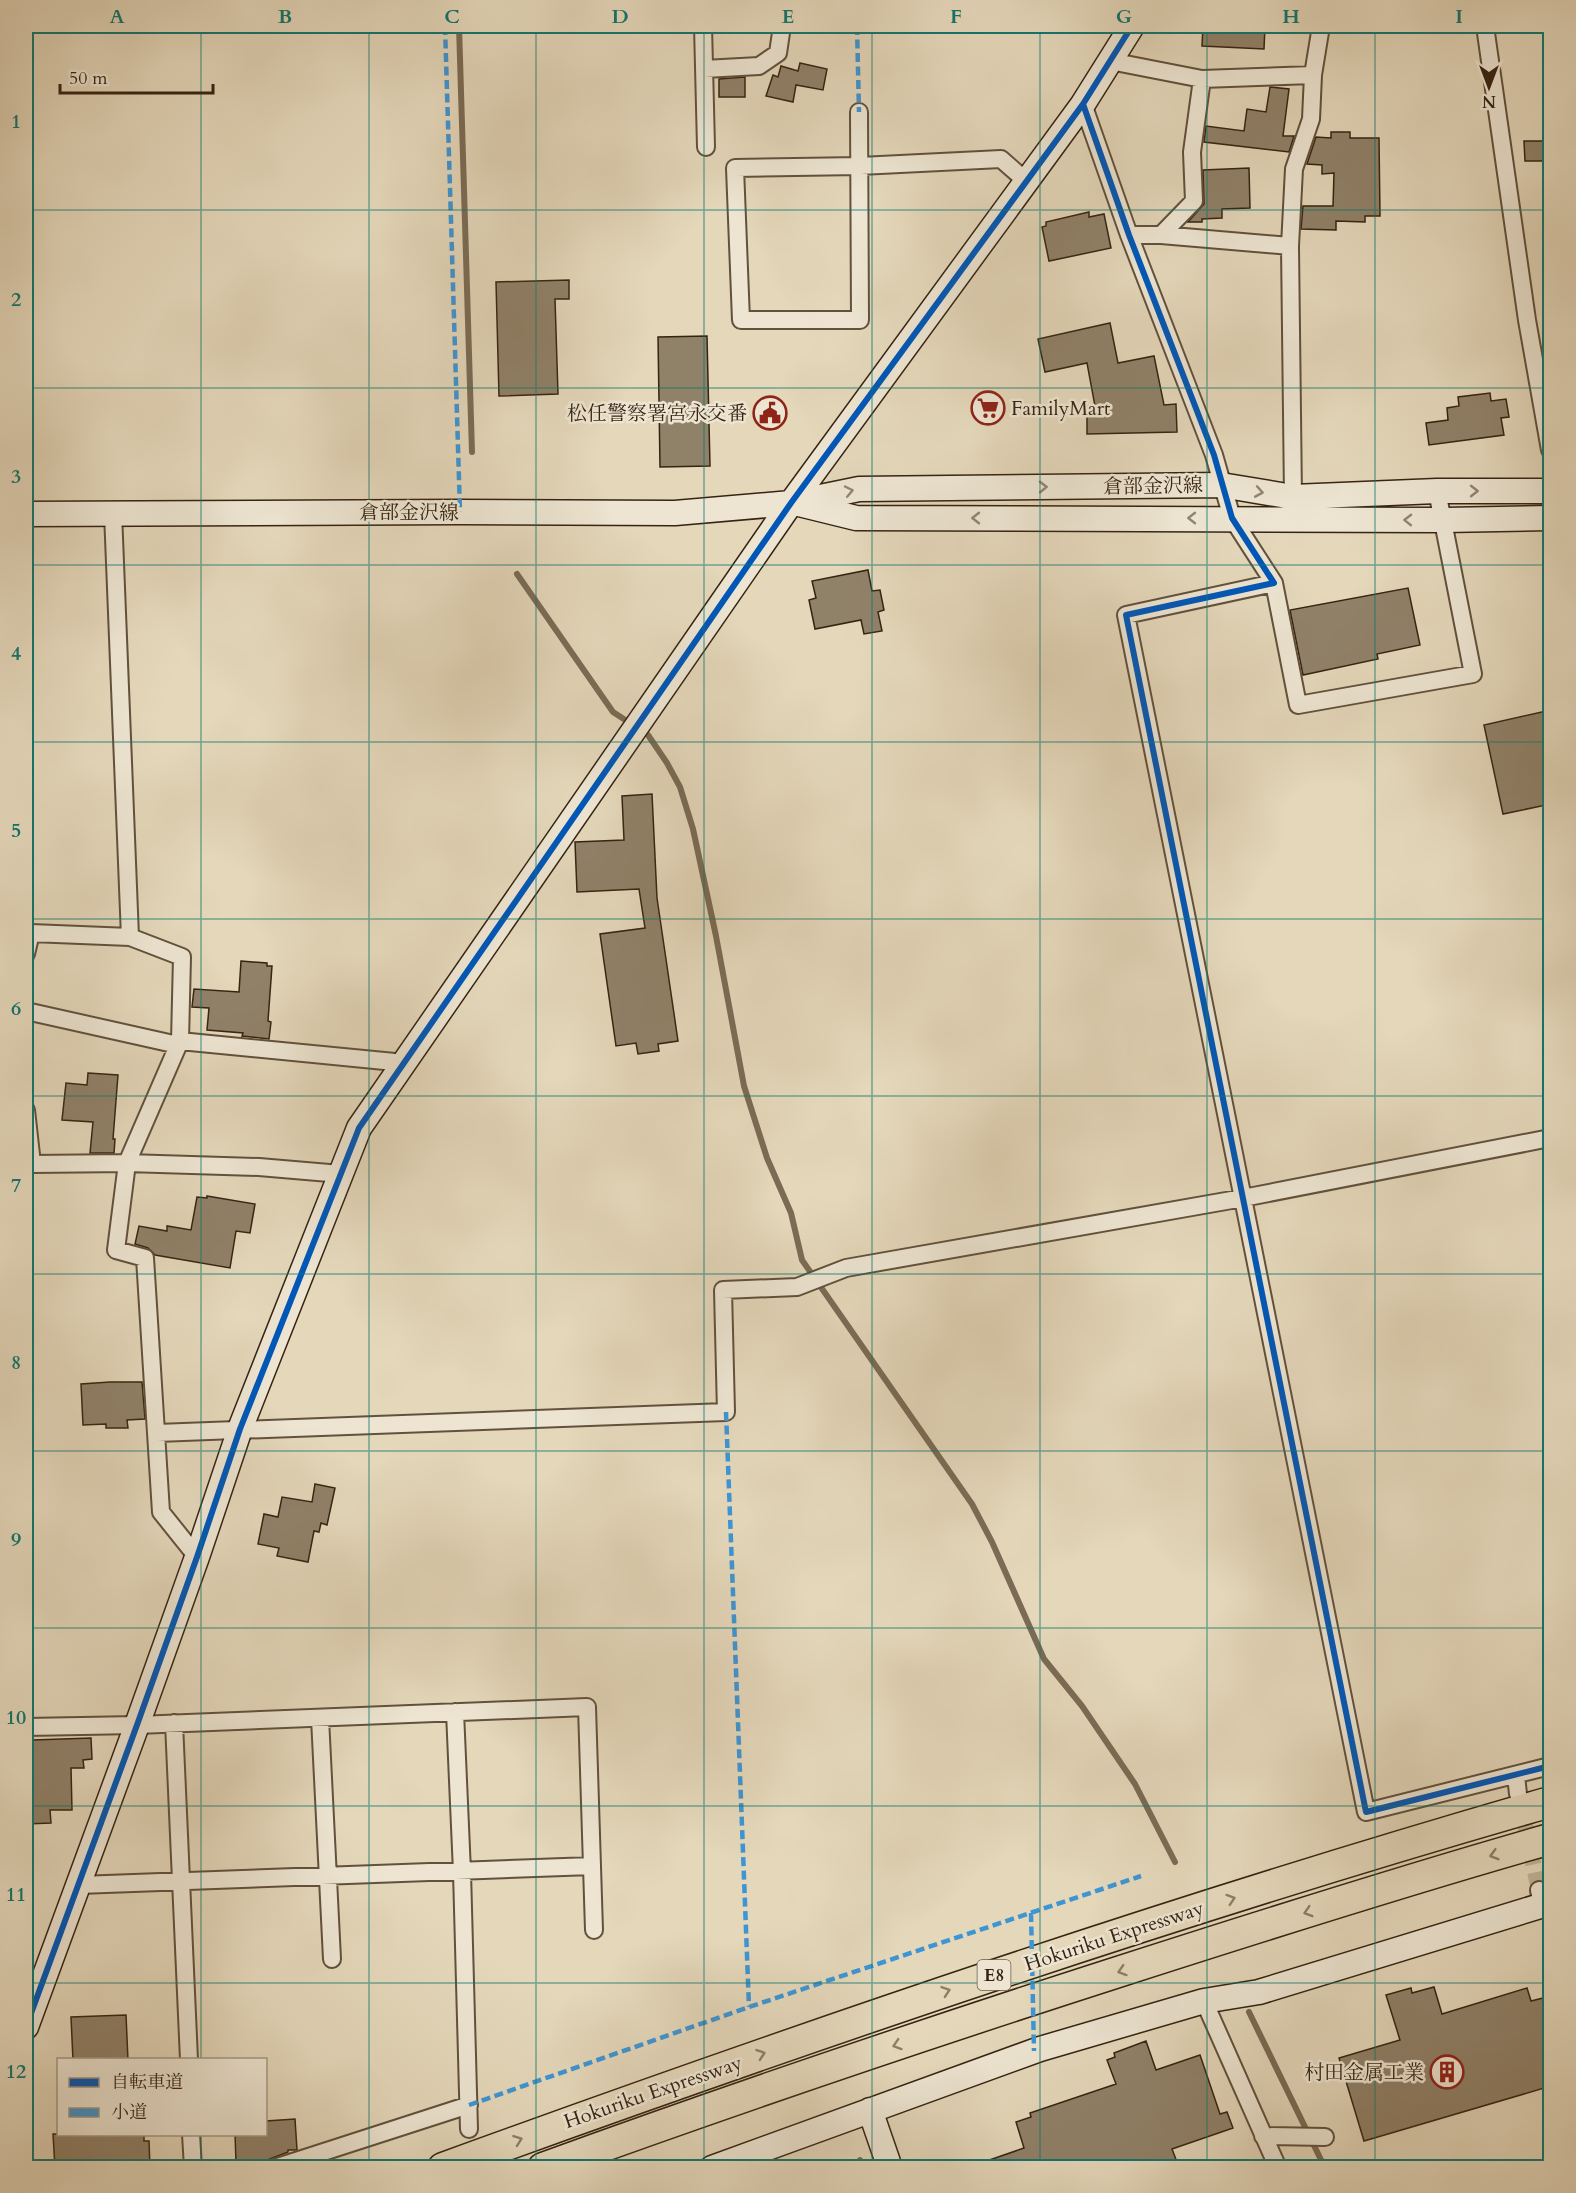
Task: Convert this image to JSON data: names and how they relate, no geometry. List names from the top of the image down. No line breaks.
{"streets":{"highway":["Hokuriku Expressway","E8"],"street":["倉部金沢線"]},"places":{"supermarket":["FamilyMart"],"public building":["松任警察署宮永交番"],"building":["村田金属工業"]},"legend":["自転車道","小道"],"scale_bar":"50 m","north":"bottom","grid":{"columns":["A","B","C","D","E","F","G","H","I"],"rows":["1","2","3","4","5","6","7","8","9","10","11","12"]}}
